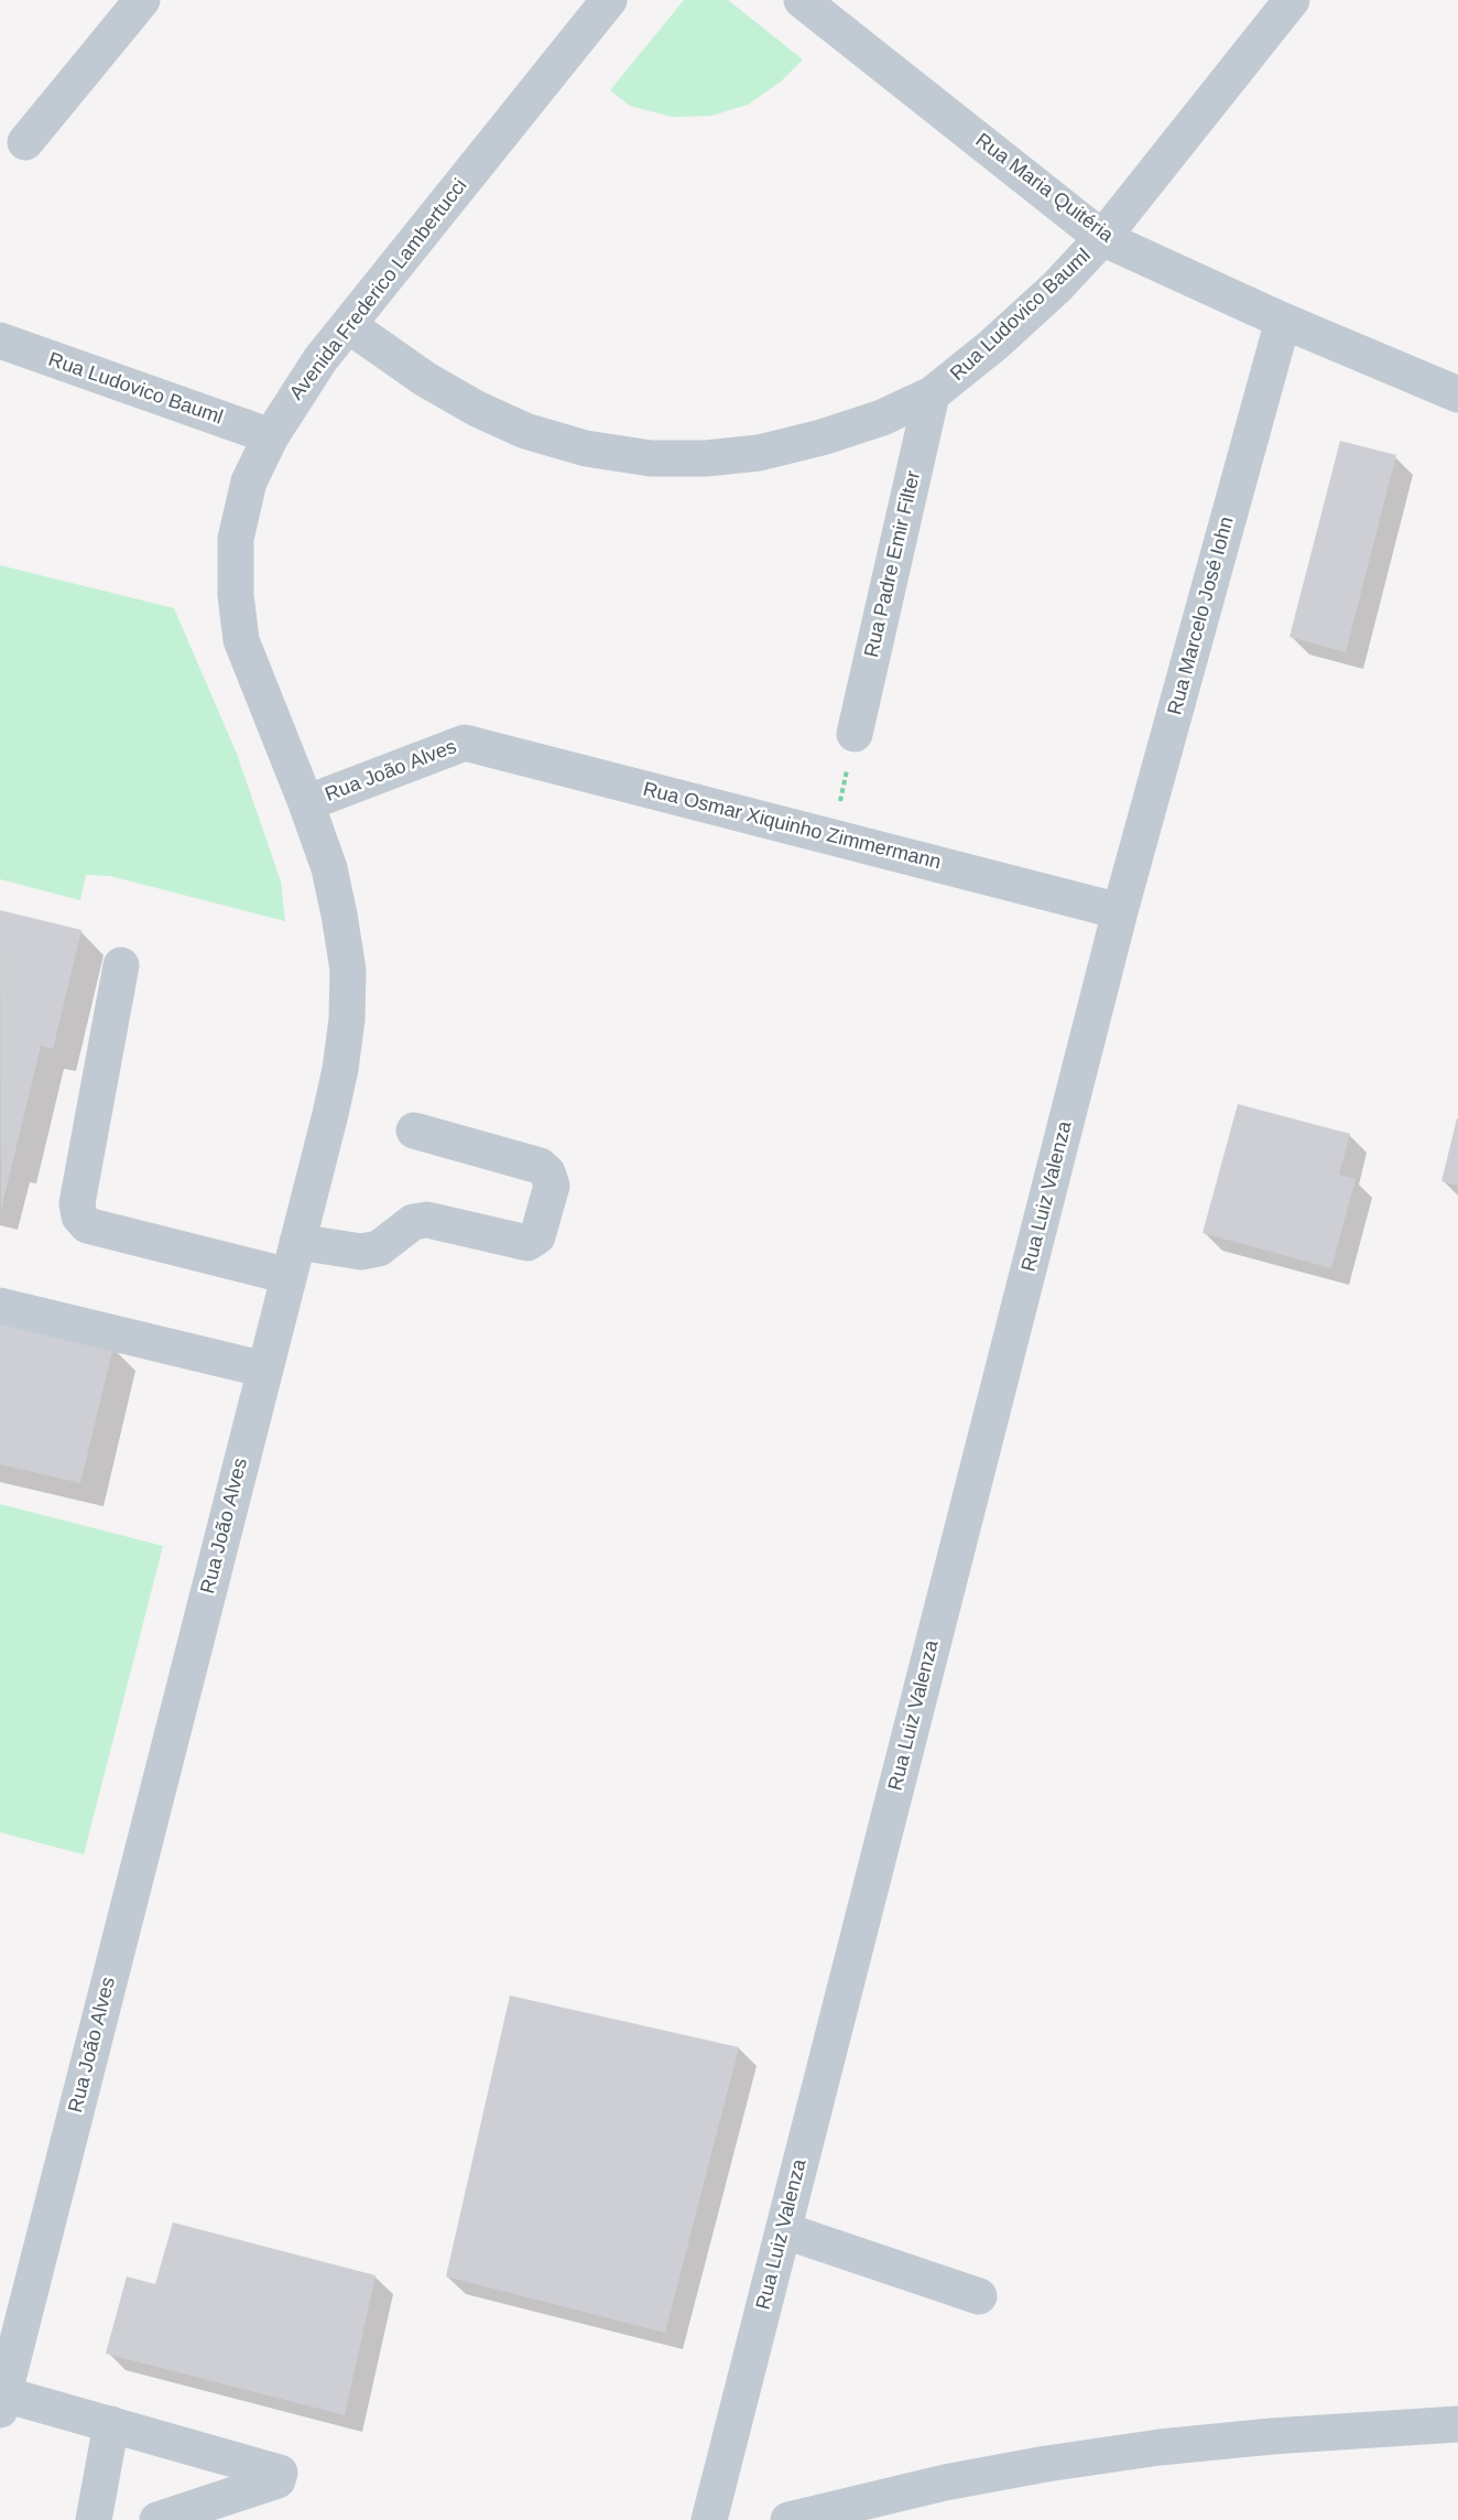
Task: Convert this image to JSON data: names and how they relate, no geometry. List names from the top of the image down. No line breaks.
{"streets":{"street":["Rua Maria Quitéria","Avenida Frederico Lambertucci","Rua Ludovico Bauml","Rua Padre Emir Filter","Rua Marcelo José Iohn","Rua João Alves","Rua Osmar Xiquinho Zimmermann","Rua Luiz Valenza"]},"crossings":[["Rua Maria Quitéria","Rua Ludovico Bauml"],["Rua Maria Quitéria","Rua Marcelo José Iohn"],["Avenida Frederico Lambertucci","Rua Ludovico Bauml"],["Avenida Frederico Lambertucci","Rua João Alves"],["Rua Ludovico Bauml","Rua Padre Emir Filter"],["Rua Marcelo José Iohn","Rua Osmar Xiquinho Zimmermann"],["Rua Marcelo José Iohn","Rua Luiz Valenza"],["Rua João Alves","Rua Osmar Xiquinho Zimmermann"],["Rua Osmar Xiquinho Zimmermann","Rua Luiz Valenza"]]}
